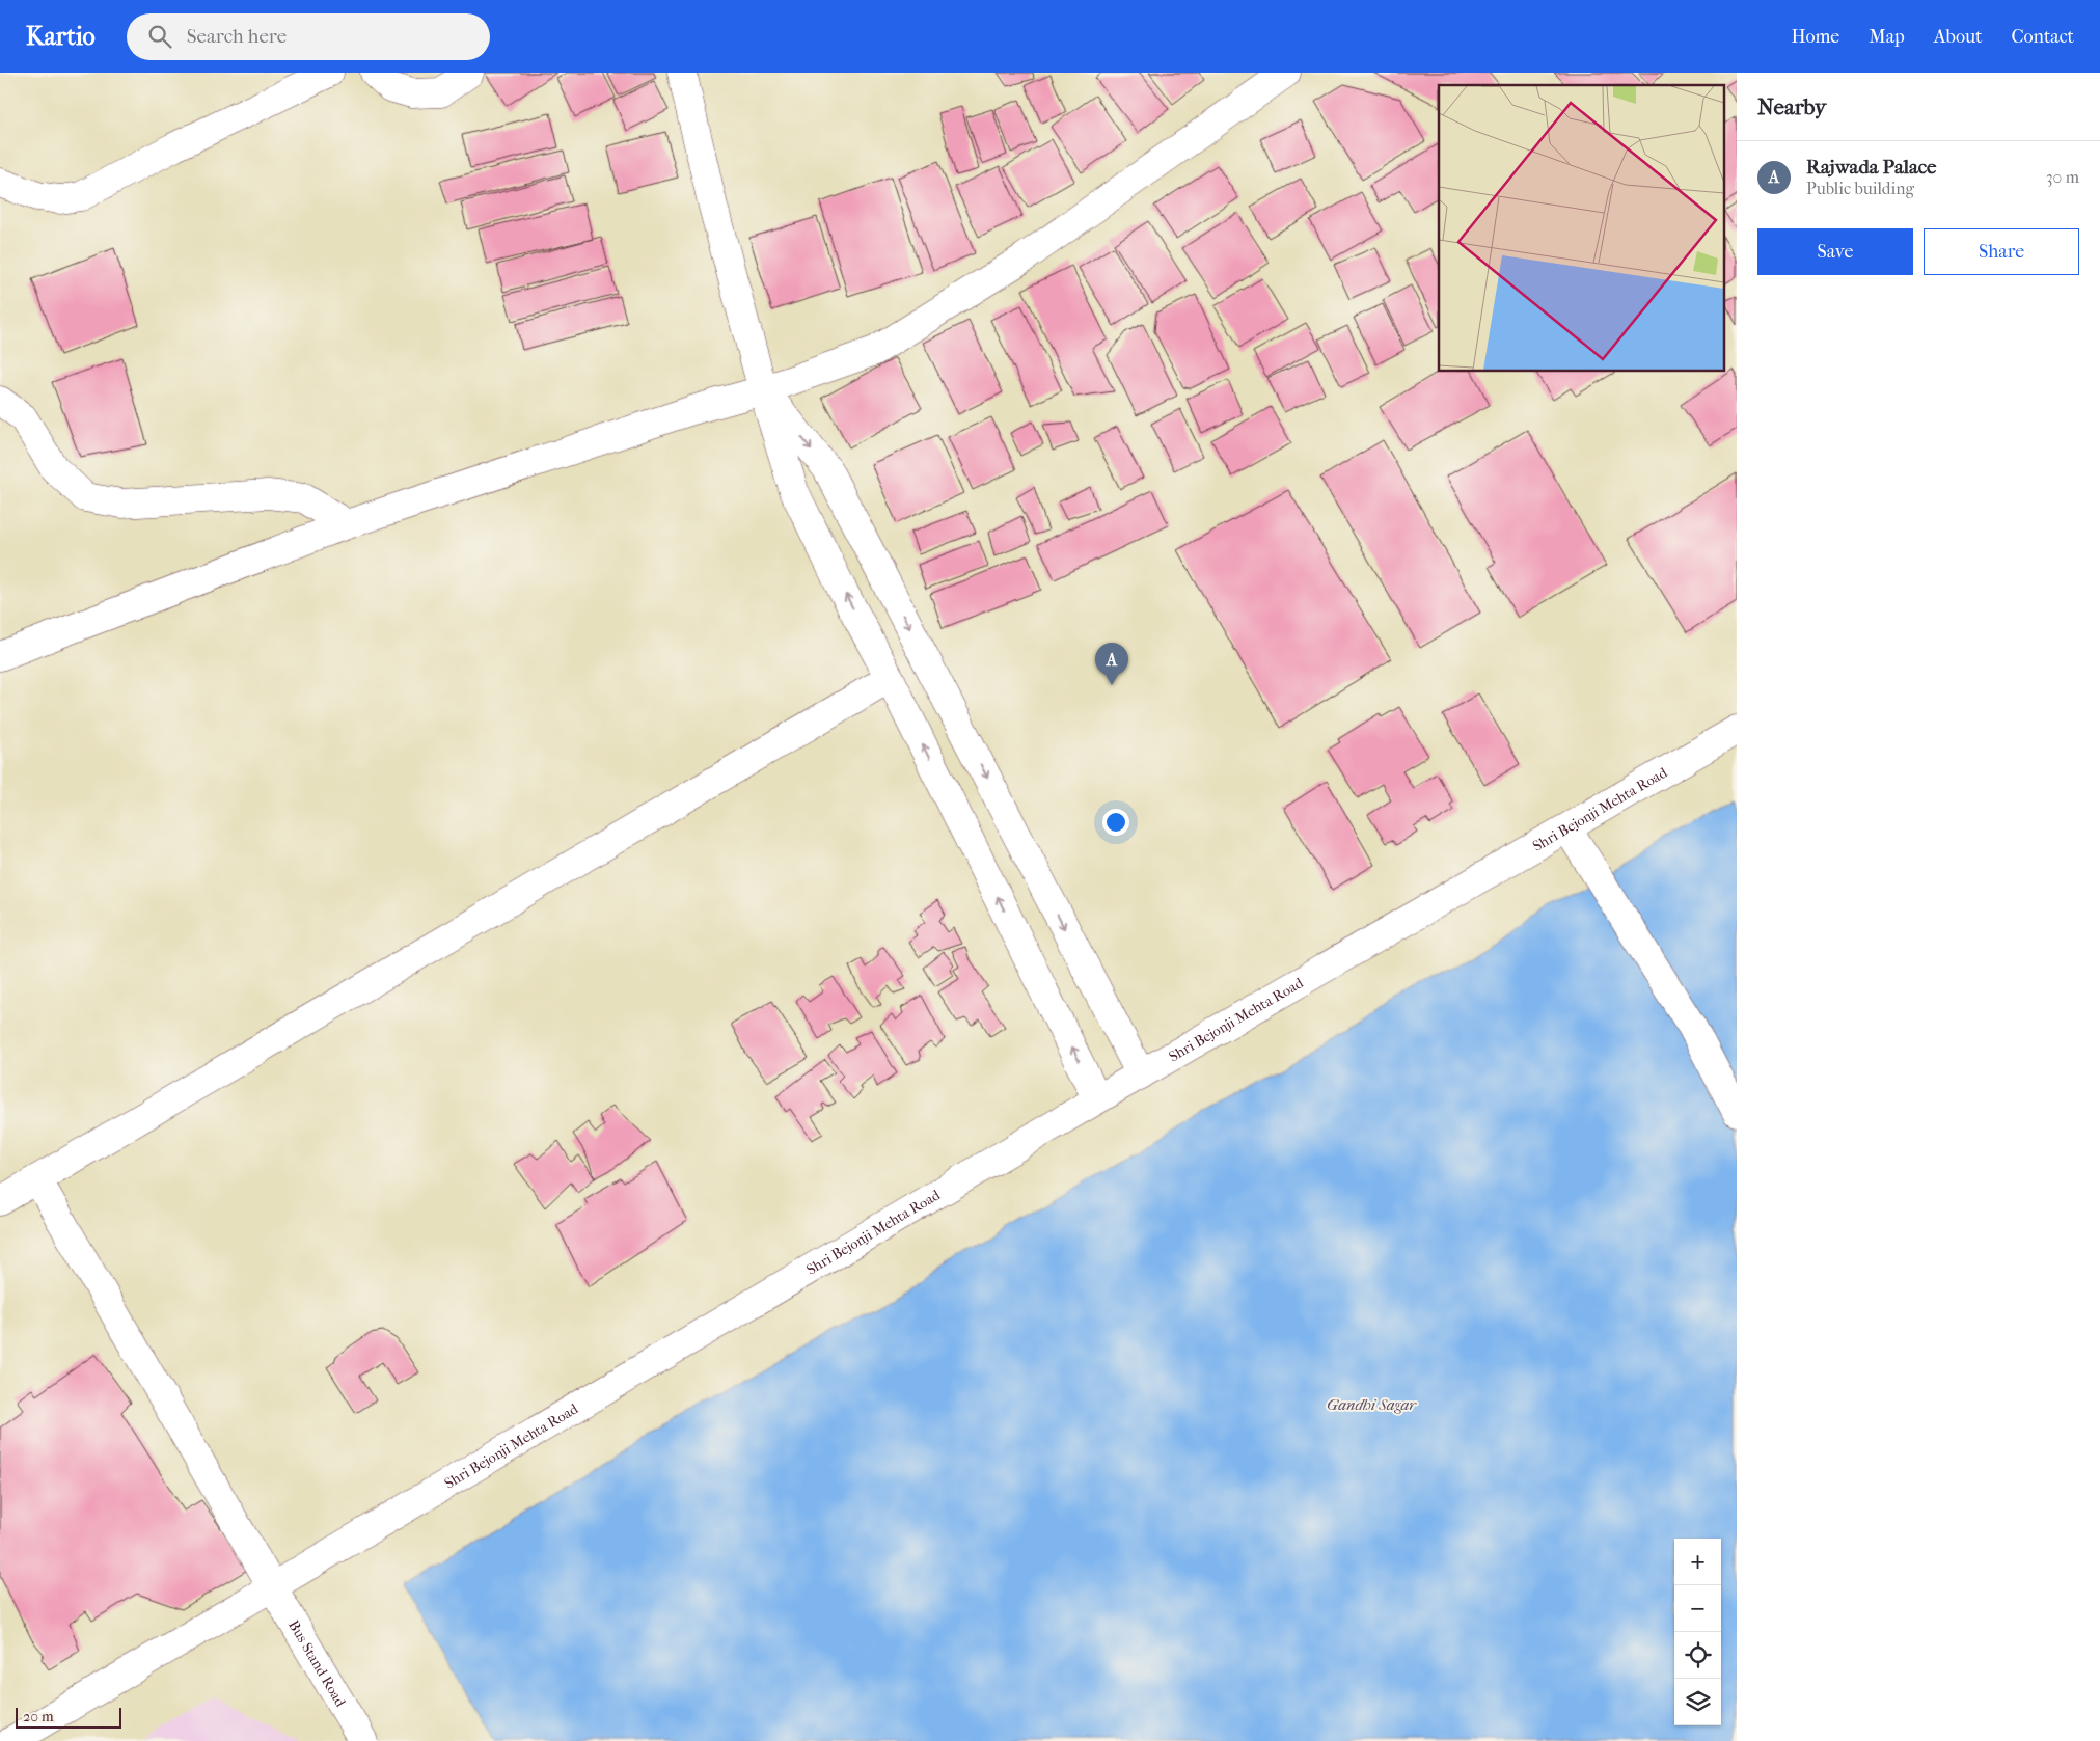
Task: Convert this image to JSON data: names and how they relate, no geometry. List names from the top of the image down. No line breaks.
{"streets":{"street":["Shri Bejonji Mehta Road","Bus Stand Road"]},"crossings":[["Shri Bejonji Mehta Road","Bus Stand Road"]],"water":["Gandhi Sagar"],"scale_bar":"20 m","page":{"header":"Kartio","search":"Search here","nav":["Home","Map","About","Contact"],"heading":"Nearby","list":[{"mark":"A","name":"Rajwada Palace","note":"Public building","value":"30 m"}],"buttons":["Save","Share"],"pins":"A","map_buttons":["+","−"],"scale":"20 m"}}
